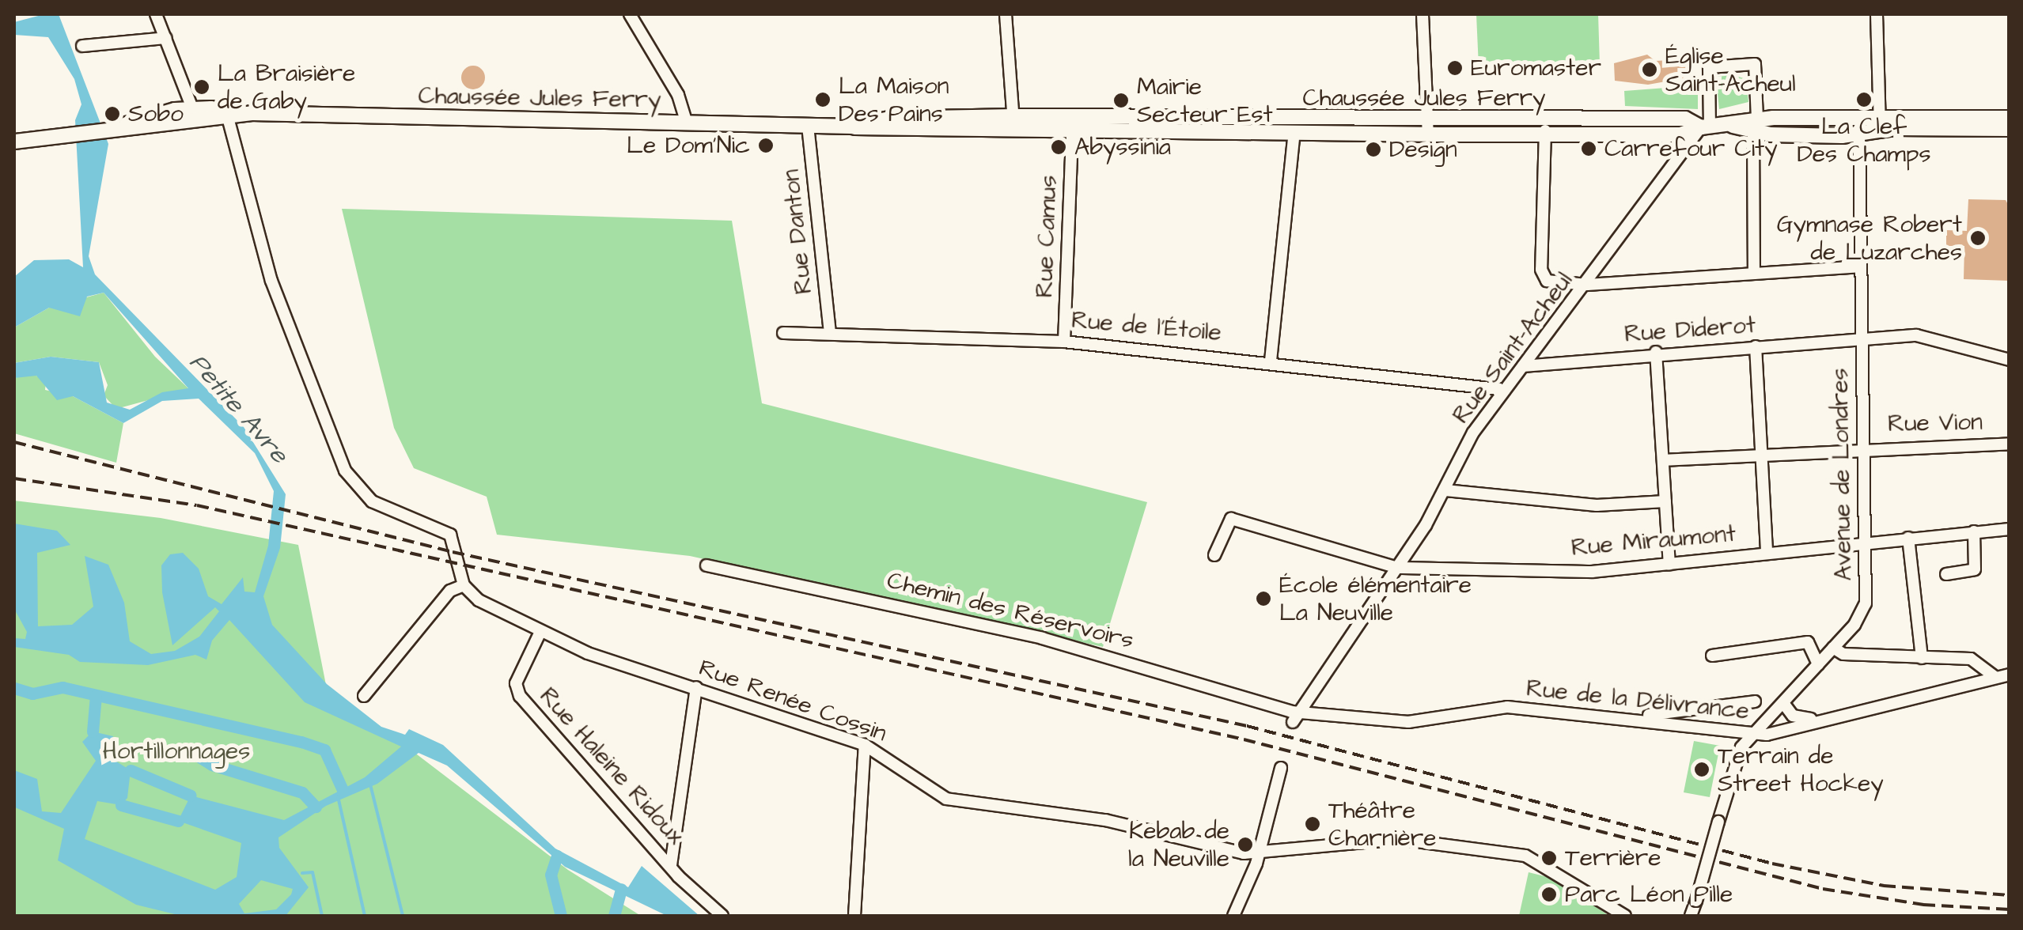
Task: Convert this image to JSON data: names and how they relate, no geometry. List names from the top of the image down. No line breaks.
{"streets":{"main road":["Chaussée Jules Ferry"],"street":["Rue Danton","Rue Camus","Rue de l'Étoile","Rue Diderot","Rue Saint-Acheul","Rue Vion","Avenue de Londres","Rue Miraumont","Chemin des Réservoirs","Rue de la Délivrance","Rue Renée Cossin","Rue Haleine Ridoux"]},"crossings":[["Chaussée Jules Ferry","Rue Danton"],["Chaussée Jules Ferry","Rue Camus"],["Chaussée Jules Ferry","Rue Saint-Acheul"],["Chaussée Jules Ferry","Avenue de Londres"],["Rue Danton","Rue de l'Étoile"],["Rue Camus","Rue de l'Étoile"],["Rue de l'Étoile","Rue Saint-Acheul"],["Rue Diderot","Rue Saint-Acheul"],["Rue Diderot","Avenue de Londres"],["Rue Saint-Acheul","Rue Miraumont"],["Rue Saint-Acheul","Chemin des Réservoirs"],["Rue Saint-Acheul","Rue de la Délivrance"],["Rue Vion","Avenue de Londres"],["Avenue de Londres","Rue Miraumont"],["Avenue de Londres","Rue de la Délivrance"],["Chemin des Réservoirs","Rue de la Délivrance"],["Rue Renée Cossin","Rue Haleine Ridoux"]],"water":["Petite Avre"],"parks":["Hortillonnages"],"places":["Euromaster","Église Saint-Acheul","La Braisière de Gaby","La Maison Des Pains","La Clef Des Champs","Mairie Secteur Est","Sobo","Le Dom'Nic","Abyssinia","Carrefour City","Design","Gymnase Robert de Luzarches","École élémentaire La Neuville","Terrain de Street Hockey","Théâtre Charnière","Kebab de la Neuville","Terrière","Parc Léon Pille"]}
